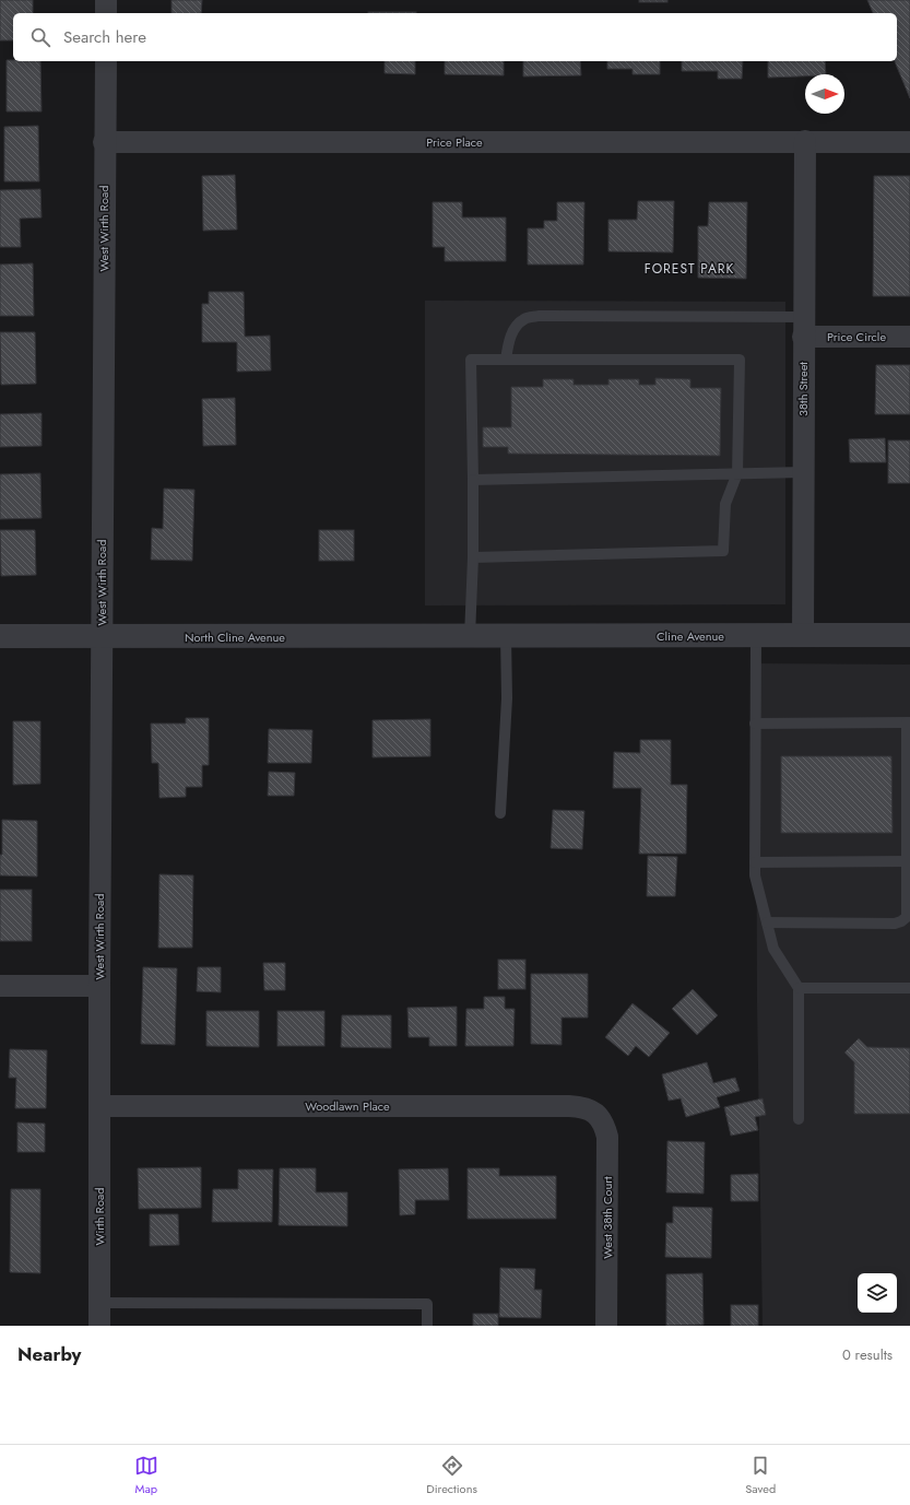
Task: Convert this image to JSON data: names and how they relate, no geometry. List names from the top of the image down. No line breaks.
{"streets":{"street":["Price Place","West Wirth Road","Price Circle","38th Street","Cline Avenue","North Cline Avenue","Woodlawn Place","Wirth Road","West 38th Court"]},"crossings":[["Price Place","West Wirth Road"],["Price Place","38th Street"],["West Wirth Road","North Cline Avenue"],["West Wirth Road","Woodlawn Place"],["West Wirth Road","Wirth Road"],["Price Circle","38th Street"],["38th Street","Cline Avenue"],["Cline Avenue","North Cline Avenue"],["Woodlawn Place","Wirth Road"],["Woodlawn Place","West 38th Court"]],"districts":["FOREST PARK"],"north":"right","page":{"search":"Search here","heading":["Nearby","0 results"],"nav":["Map","Directions","Saved"]}}
